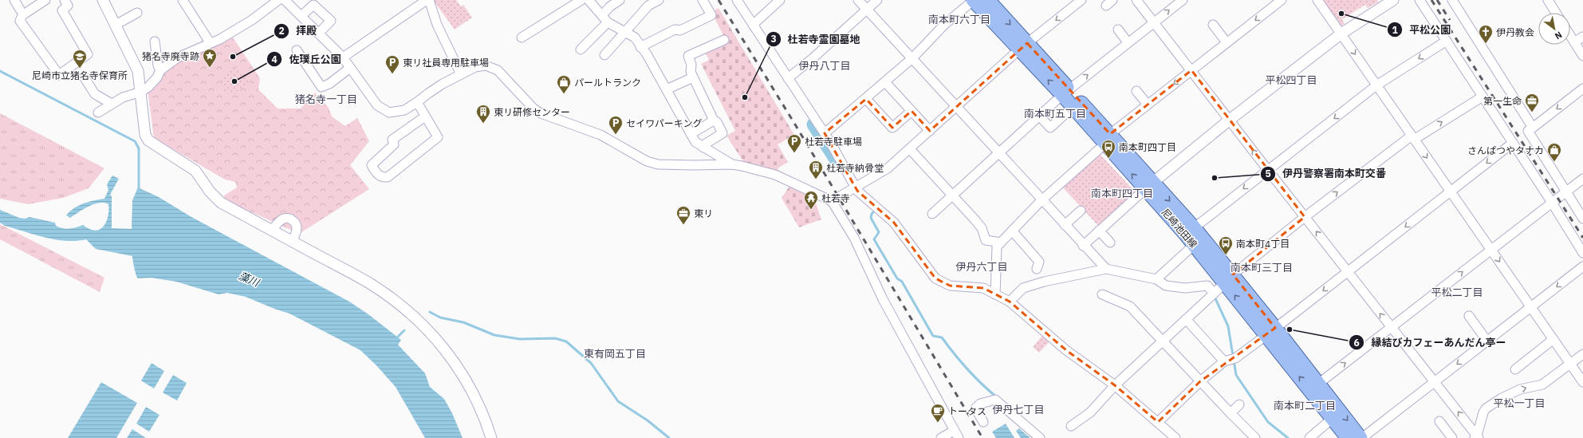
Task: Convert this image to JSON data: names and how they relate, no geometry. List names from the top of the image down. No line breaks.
{"streets":{"main road":["尼崎池田線"]},"districts":["南本町六丁目","伊丹八丁目","平松四丁目","猪名寺一丁目","南本町五丁目","南本町四丁目","伊丹六丁目","南本町三丁目","平松二丁目","東有岡五丁目","平松一丁目","南本町二丁目","伊丹七丁目"],"water":["藻川"],"places":{"other":["平松公園","拝殿","佐璞丘公園","杜若寺霊園墓地","伊丹警察署南本町交番","縁結びカフェーあんだん亭ー"],"church":["伊丹教会"],"place":["猪名寺廃寺跡"],"school or university":["尼崎市立猪名寺保育所"],"parking":["東リ社員専用駐車場","セイワパーキング","杜若寺駐車場"],"shop":["パールトランク","さんぱつやタナカ"],"office":["第一生命","東リ"],"building":["東リ研修センター","杜若寺納骨堂"],"bus stop":["南本町四丁目","南本町4丁目"],"temple":["杜若寺"],"cafe":["トータス"]},"north":"bottom right"}
